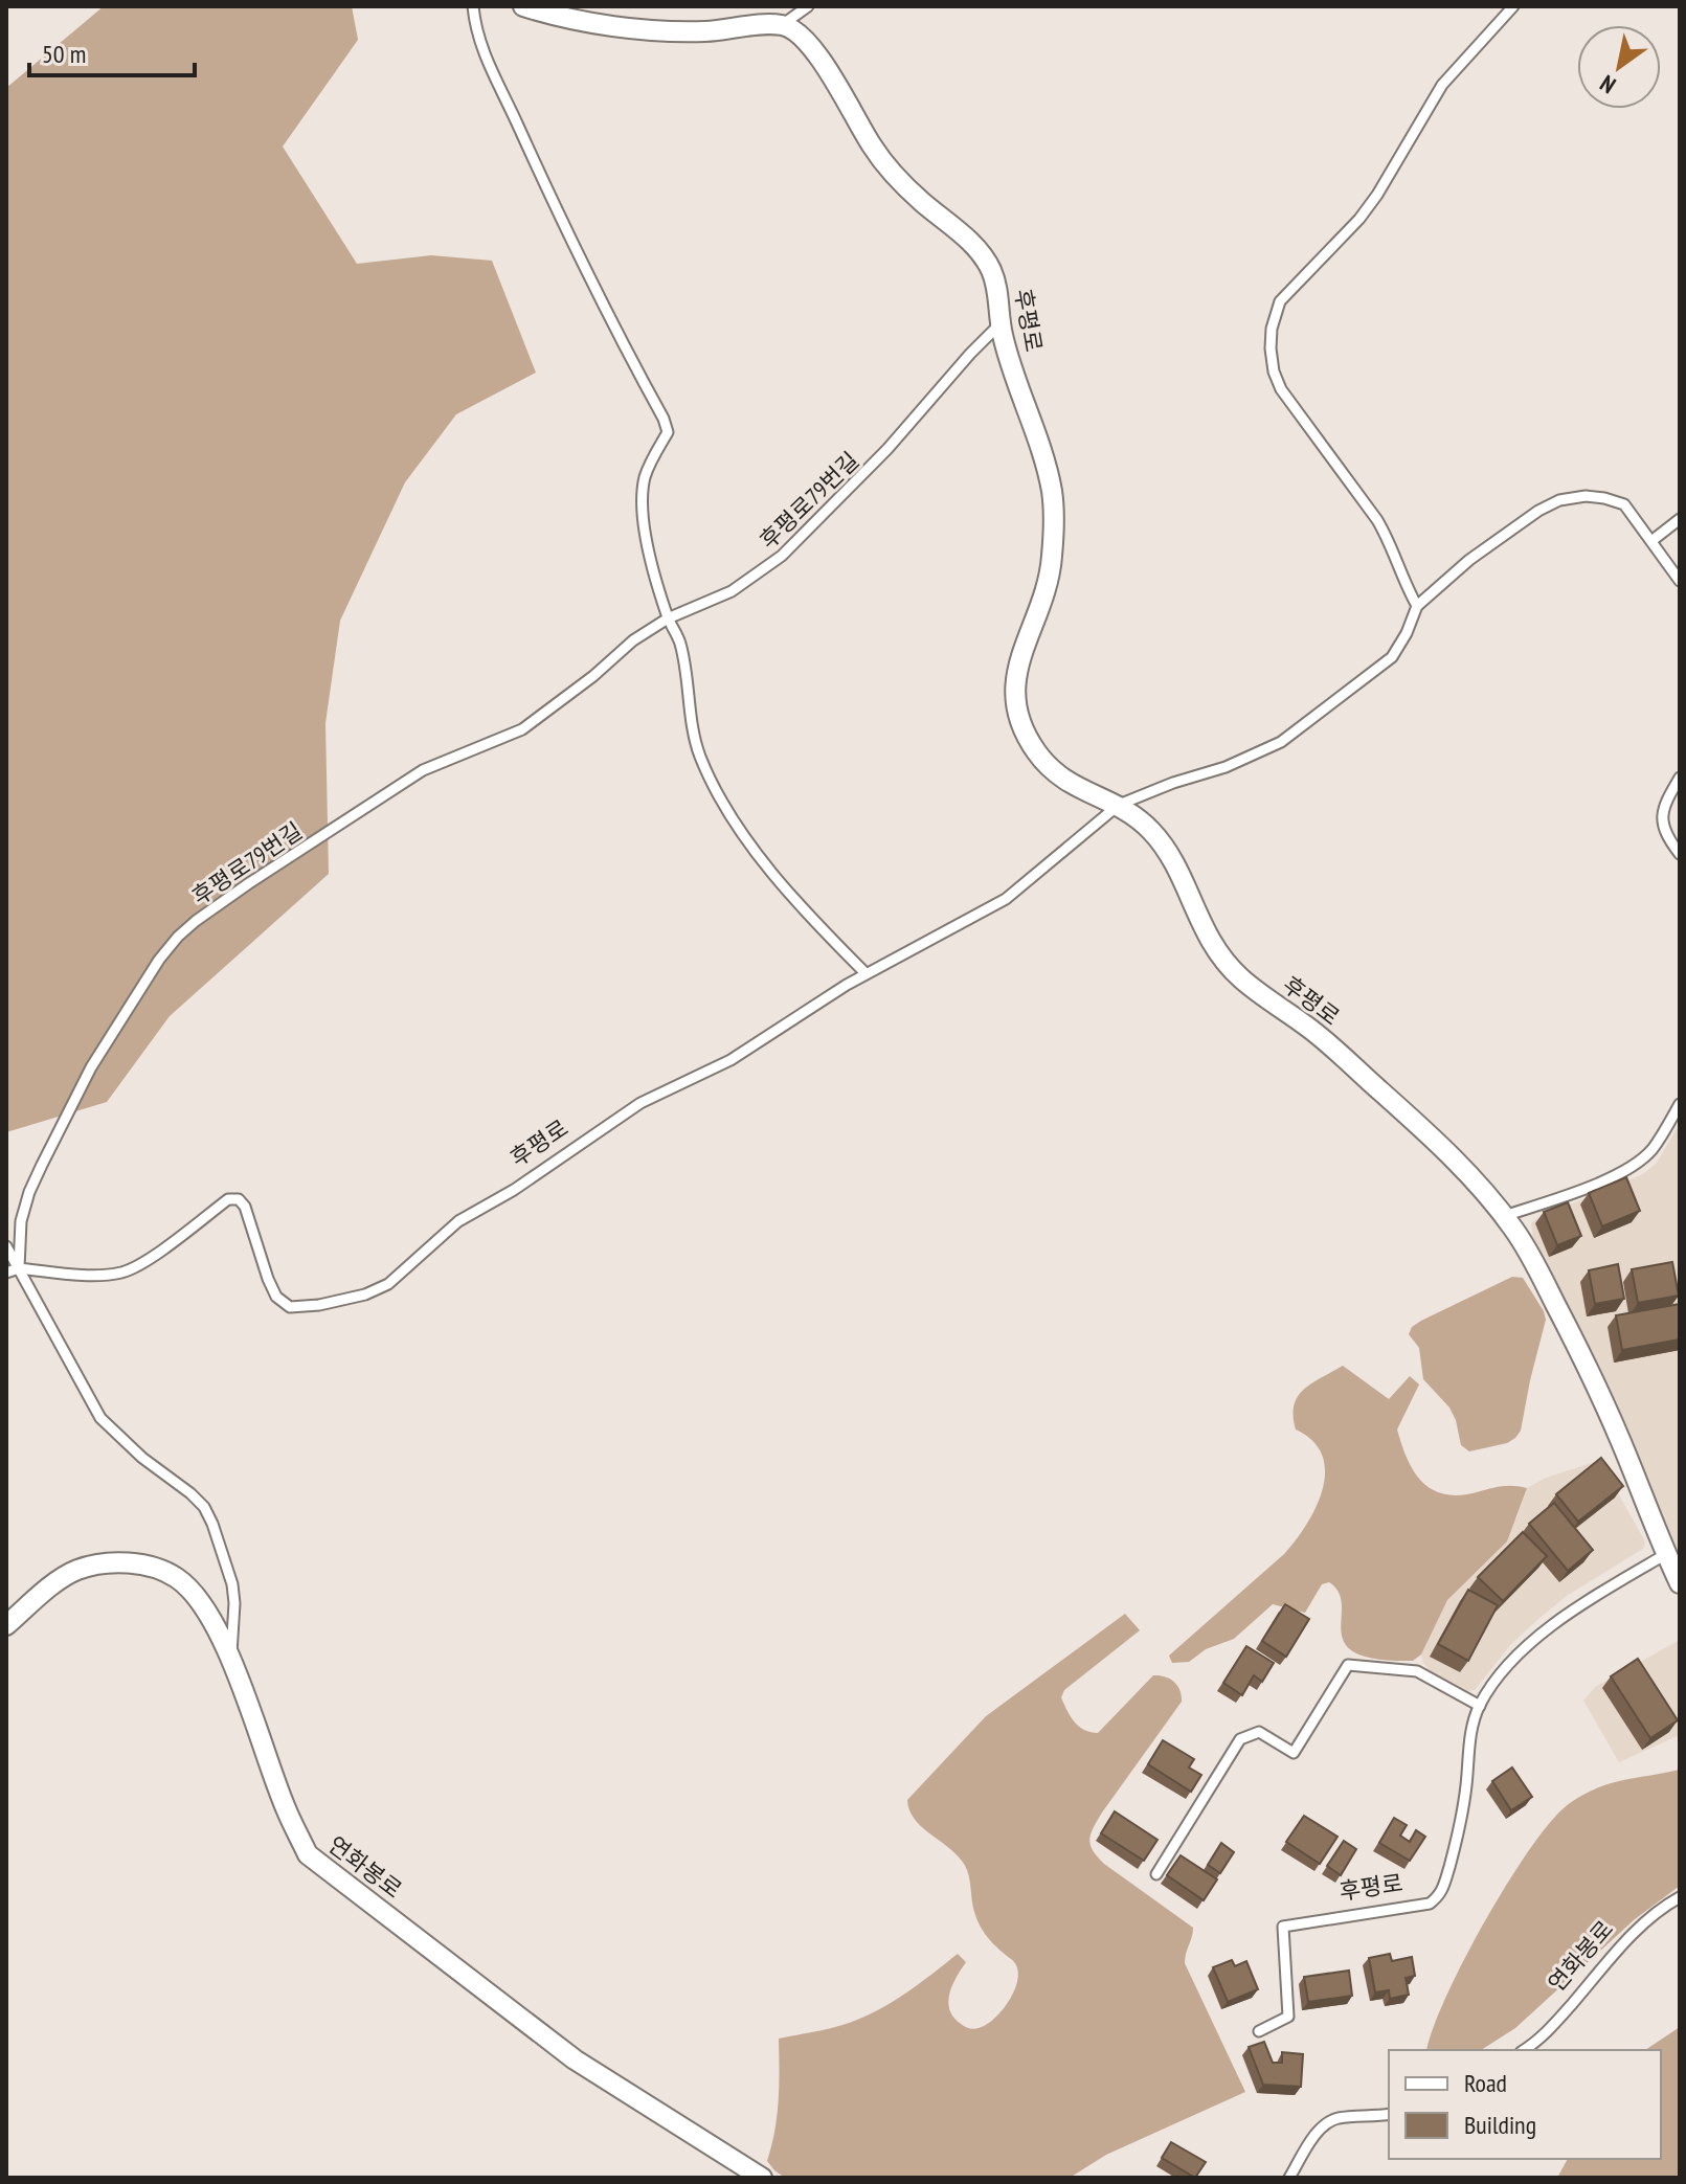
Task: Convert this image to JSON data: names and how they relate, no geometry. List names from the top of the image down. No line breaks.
{"streets":{"street":["후평로","연화봉로"],"lane":["후평로79번길"]},"crossings":[["후평로","후평로79번길"]],"legend":["Road","Building"],"scale_bar":"50 m","north":"bottom left"}
